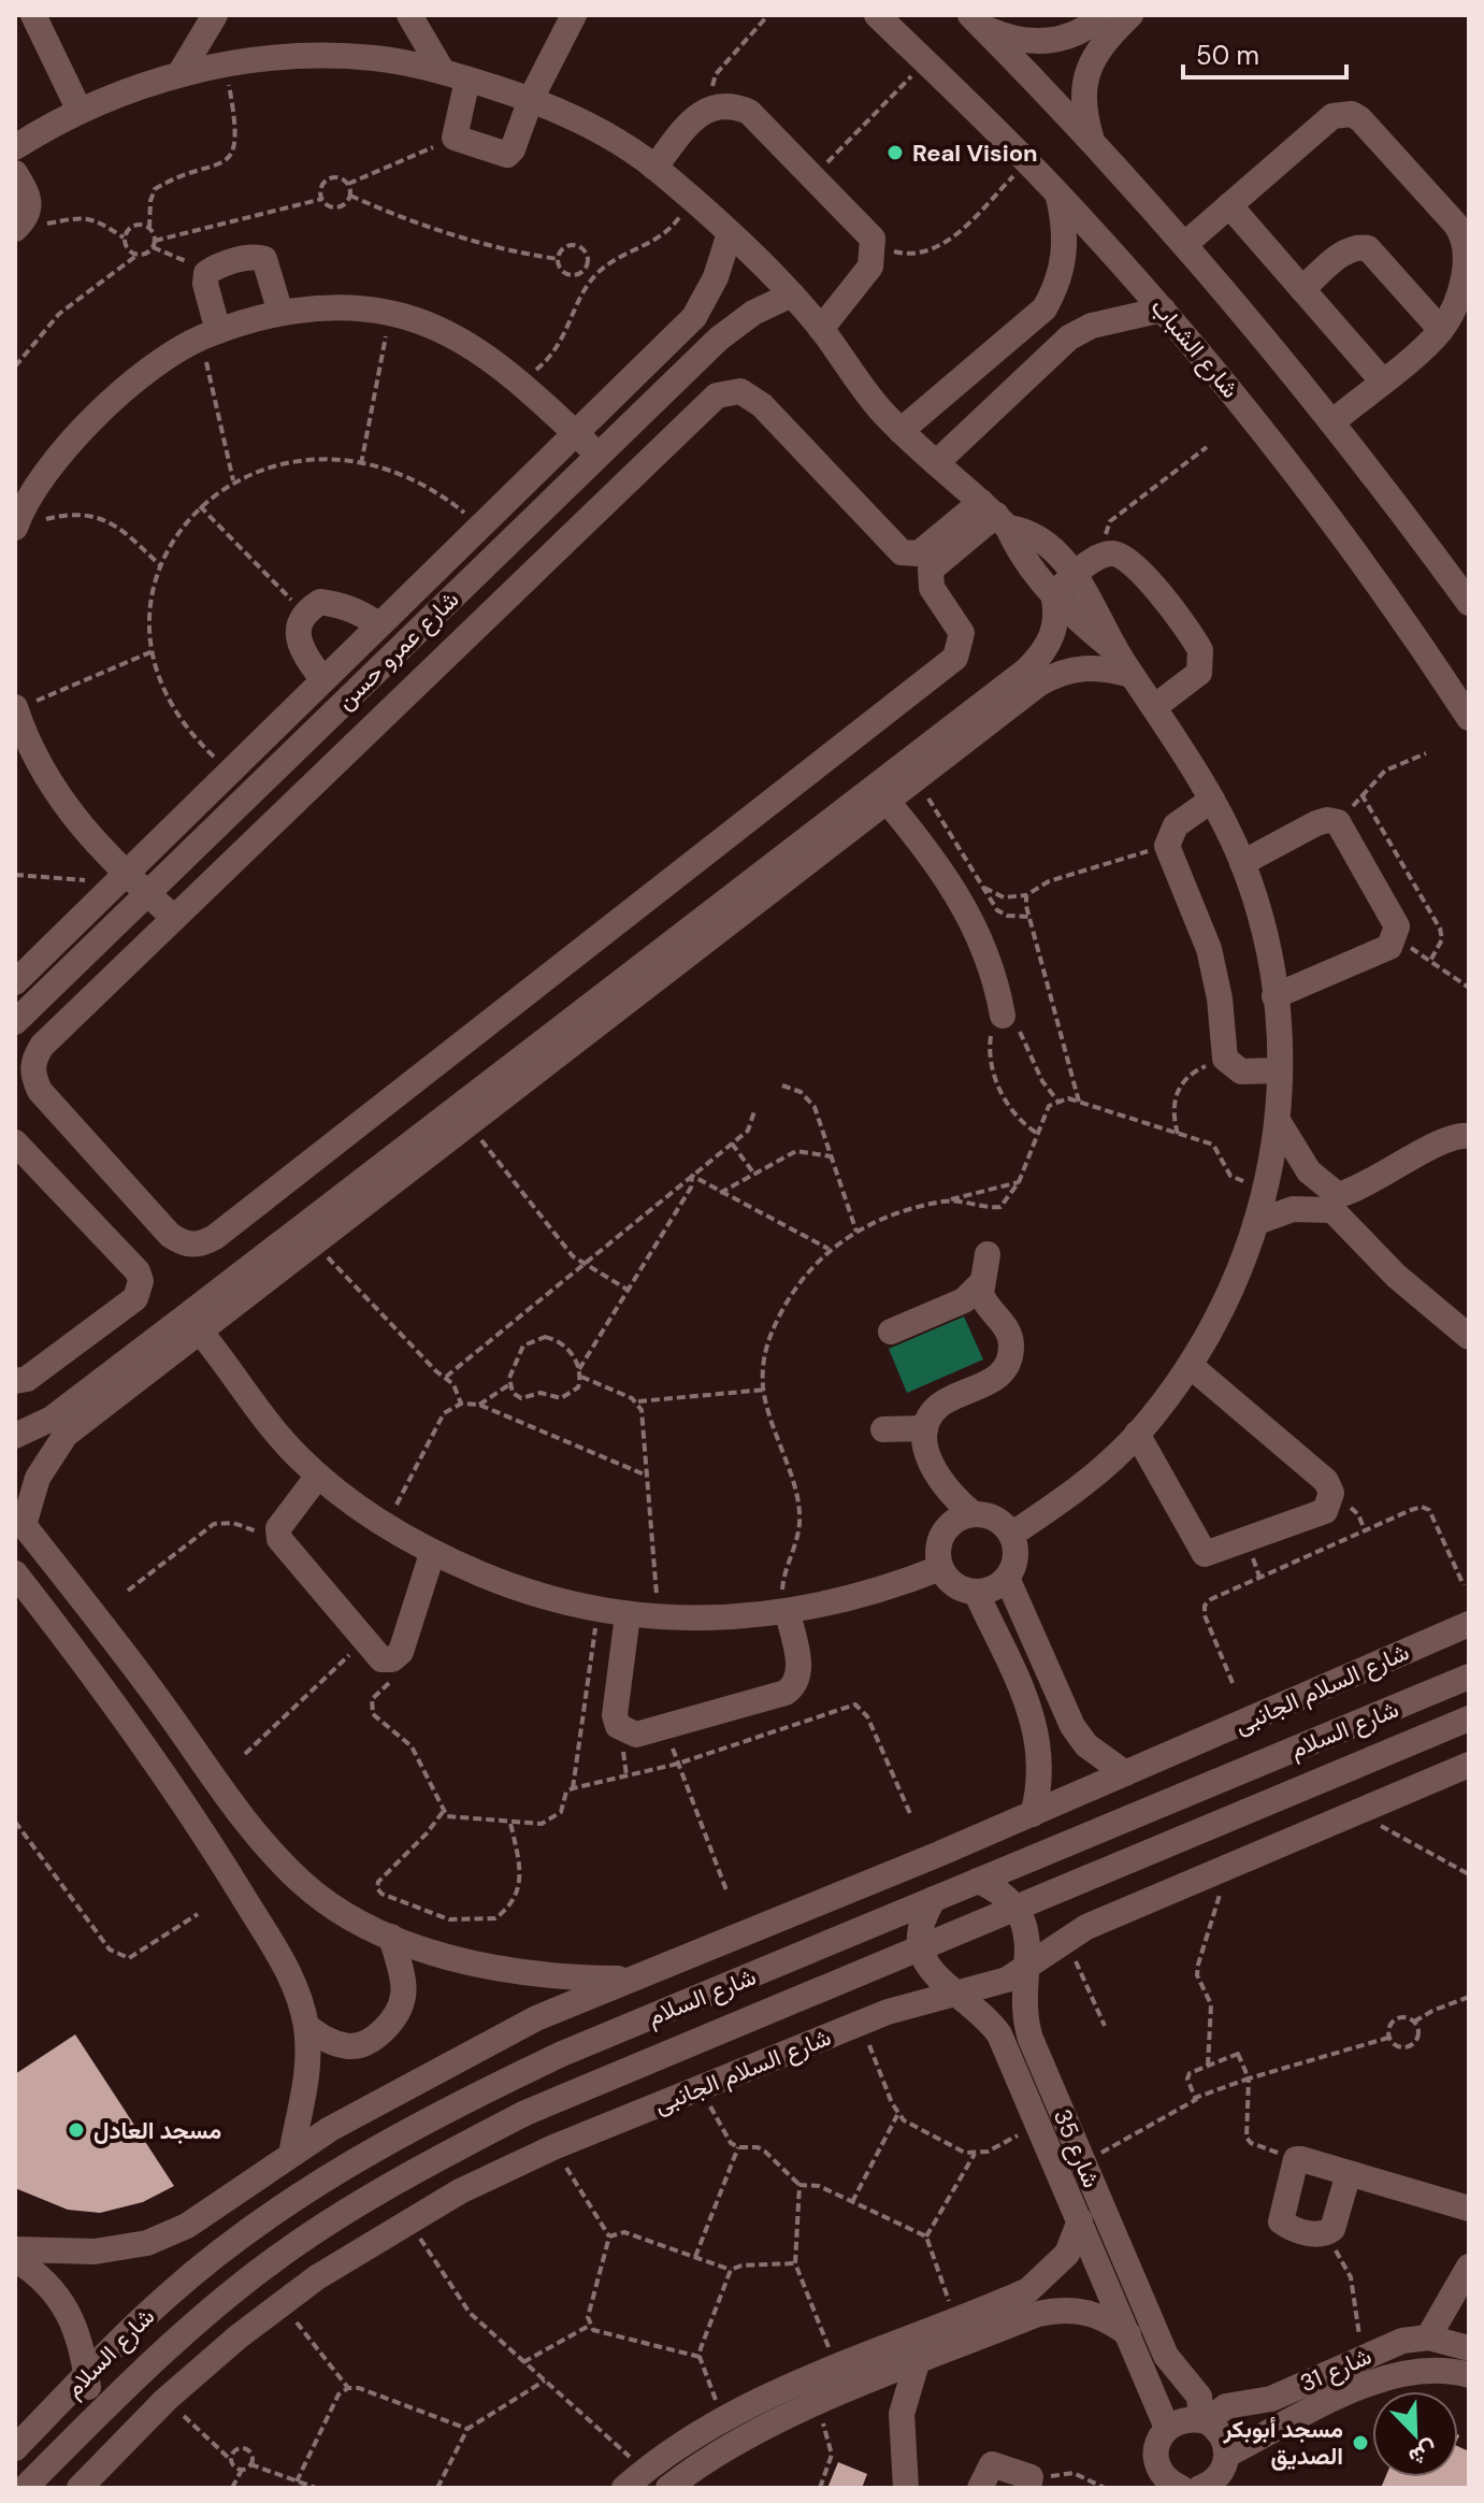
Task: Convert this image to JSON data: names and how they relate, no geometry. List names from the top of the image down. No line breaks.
{"streets":{"street":["شارع الشباب","شارع عمرو حسن","شارع السلام الجانبى","شارع السلام","شارع 35","شارع 31"]},"crossings":[["شارع السلام الجانبى","شارع 35"],["شارع السلام","شارع 35"],["شارع 35","شارع 31"]],"places":["Real Vision","مسجد العادل","مسجد أبوبكر الصديق"],"scale_bar":"50 m","north":"bottom right"}
